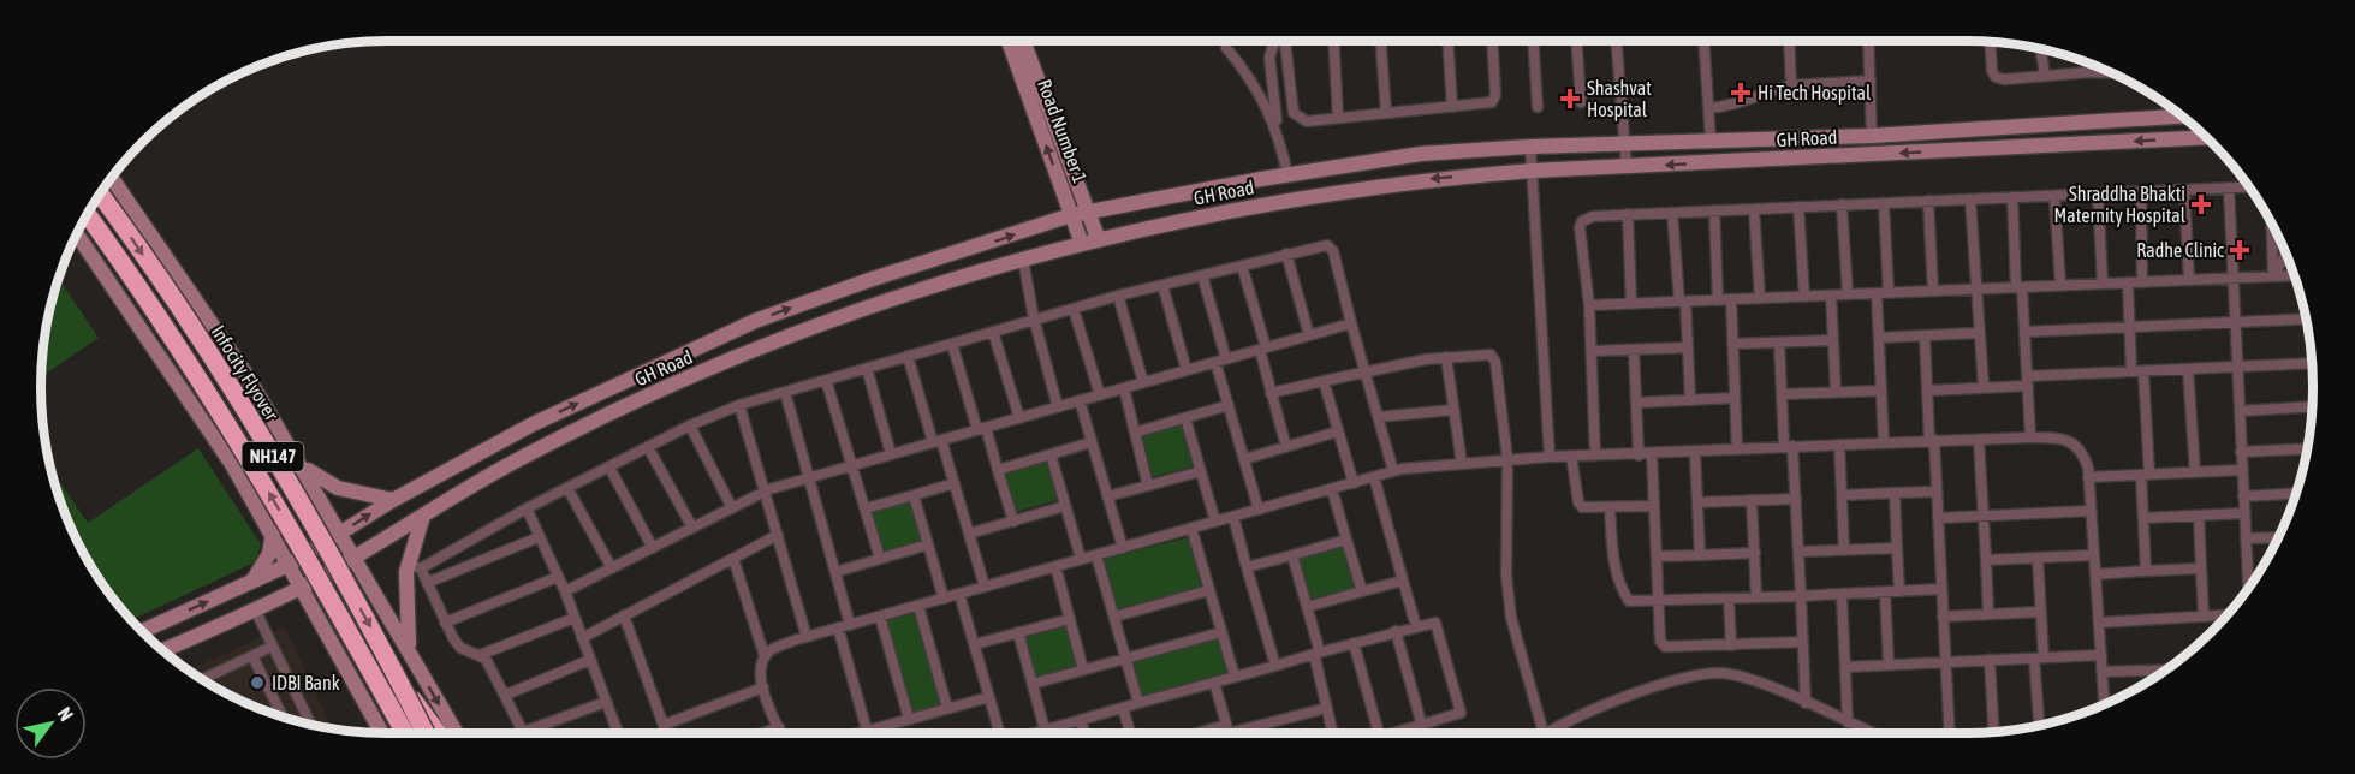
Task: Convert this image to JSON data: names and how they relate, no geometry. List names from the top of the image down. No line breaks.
{"streets":{"highway":["Infocity Flyover","NH147"],"main road":["Road Number 1","GH Road"]},"crossings":[["Road Number 1","GH Road"]],"places":{"health":["Hi Tech Hospital","Shashvat Hospital","Shraddha Bhakti Maternity Hospital","Radhe Clinic"],"other":["IDBI Bank"]},"north":"top right"}
